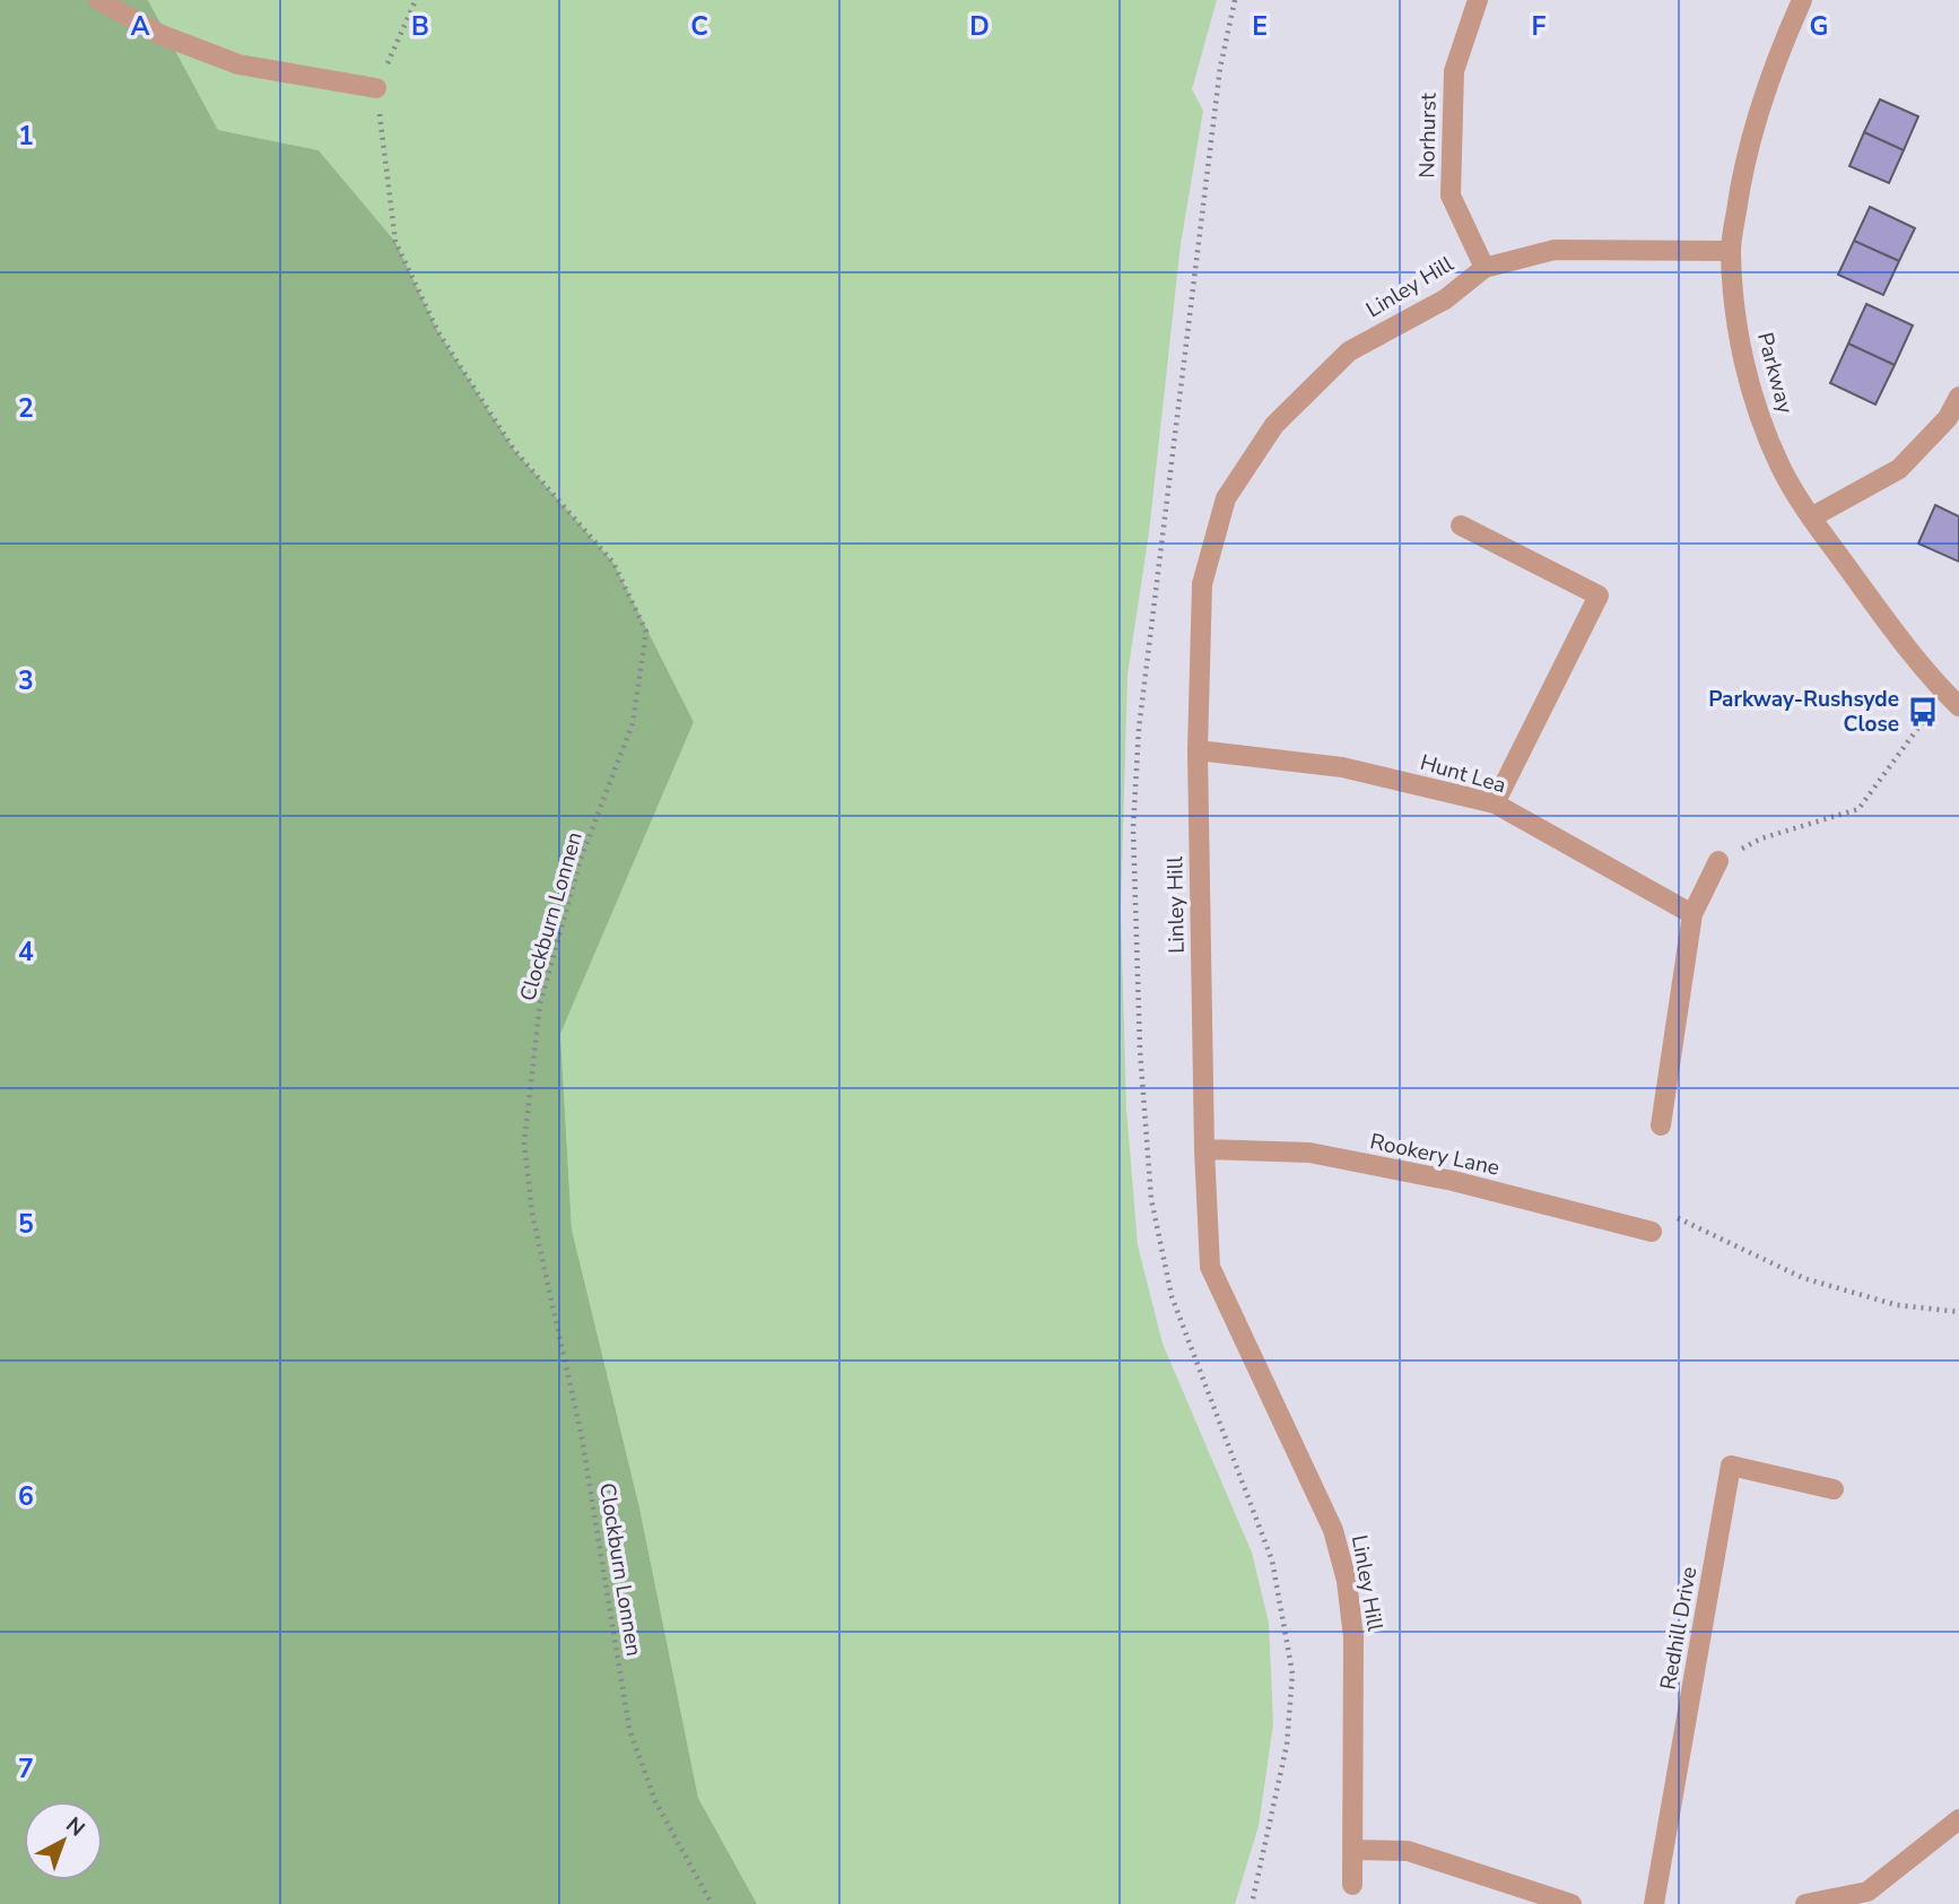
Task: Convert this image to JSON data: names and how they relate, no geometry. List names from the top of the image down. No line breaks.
{"streets":{"street":["Norhurst","Linley Hill","Parkway","Hunt Lea","Rookery Lane","Redhill Drive"],"path":["Clockburn Lonnen"]},"crossings":[["Norhurst","Linley Hill"],["Linley Hill","Parkway"],["Linley Hill","Hunt Lea"],["Linley Hill","Rookery Lane"]],"places":{"bus stop":["Parkway-Rushsyde Close"]},"north":"top right","grid":{"columns":["A","B","C","D","E","F","G"],"rows":["1","2","3","4","5","6","7"]}}
